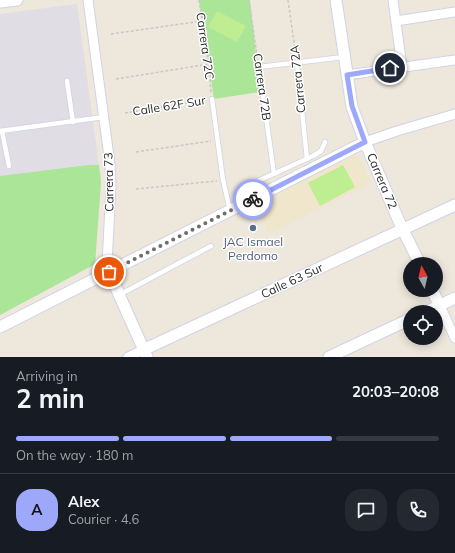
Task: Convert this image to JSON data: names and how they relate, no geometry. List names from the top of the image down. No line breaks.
{"streets":{"street":["Carrera 72","Carrera 73","Calle 63 Sur"],"lane":["Carrera 72A","Carrera 72B"],"path":["Carrera 72C","Calle 62F Sur"]},"crossings":[["Carrera 72C","Calle 62F Sur"],["Carrera 72","Calle 63 Sur"],["Carrera 73","Calle 63 Sur"]],"places":["JAC Ismael Perdomo"],"north":"top","page":{"heading":["2 min","Arriving in","20:03–20:08"],"panel":["Alex","Courier · 4.6"],"bar":"On the way · 180 m","round":"A"}}
